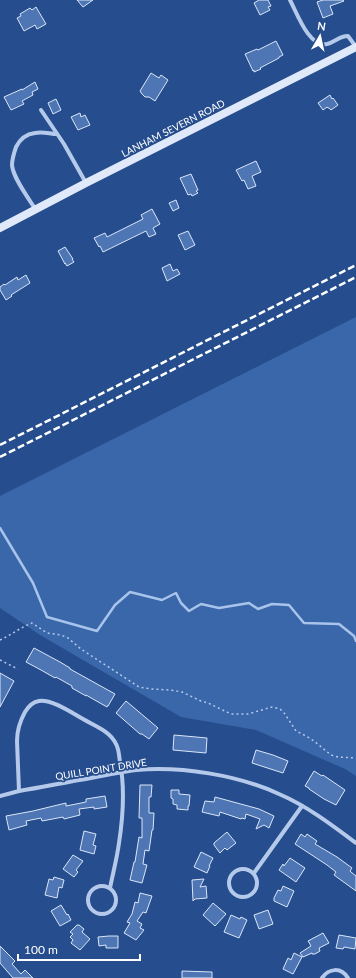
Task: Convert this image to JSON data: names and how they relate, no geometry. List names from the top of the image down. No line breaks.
{"streets":{"main road":["LANHAM SEVERN ROAD"],"street":["QUILL POINT DRIVE"]},"scale_bar":"100 m","north":"top"}
